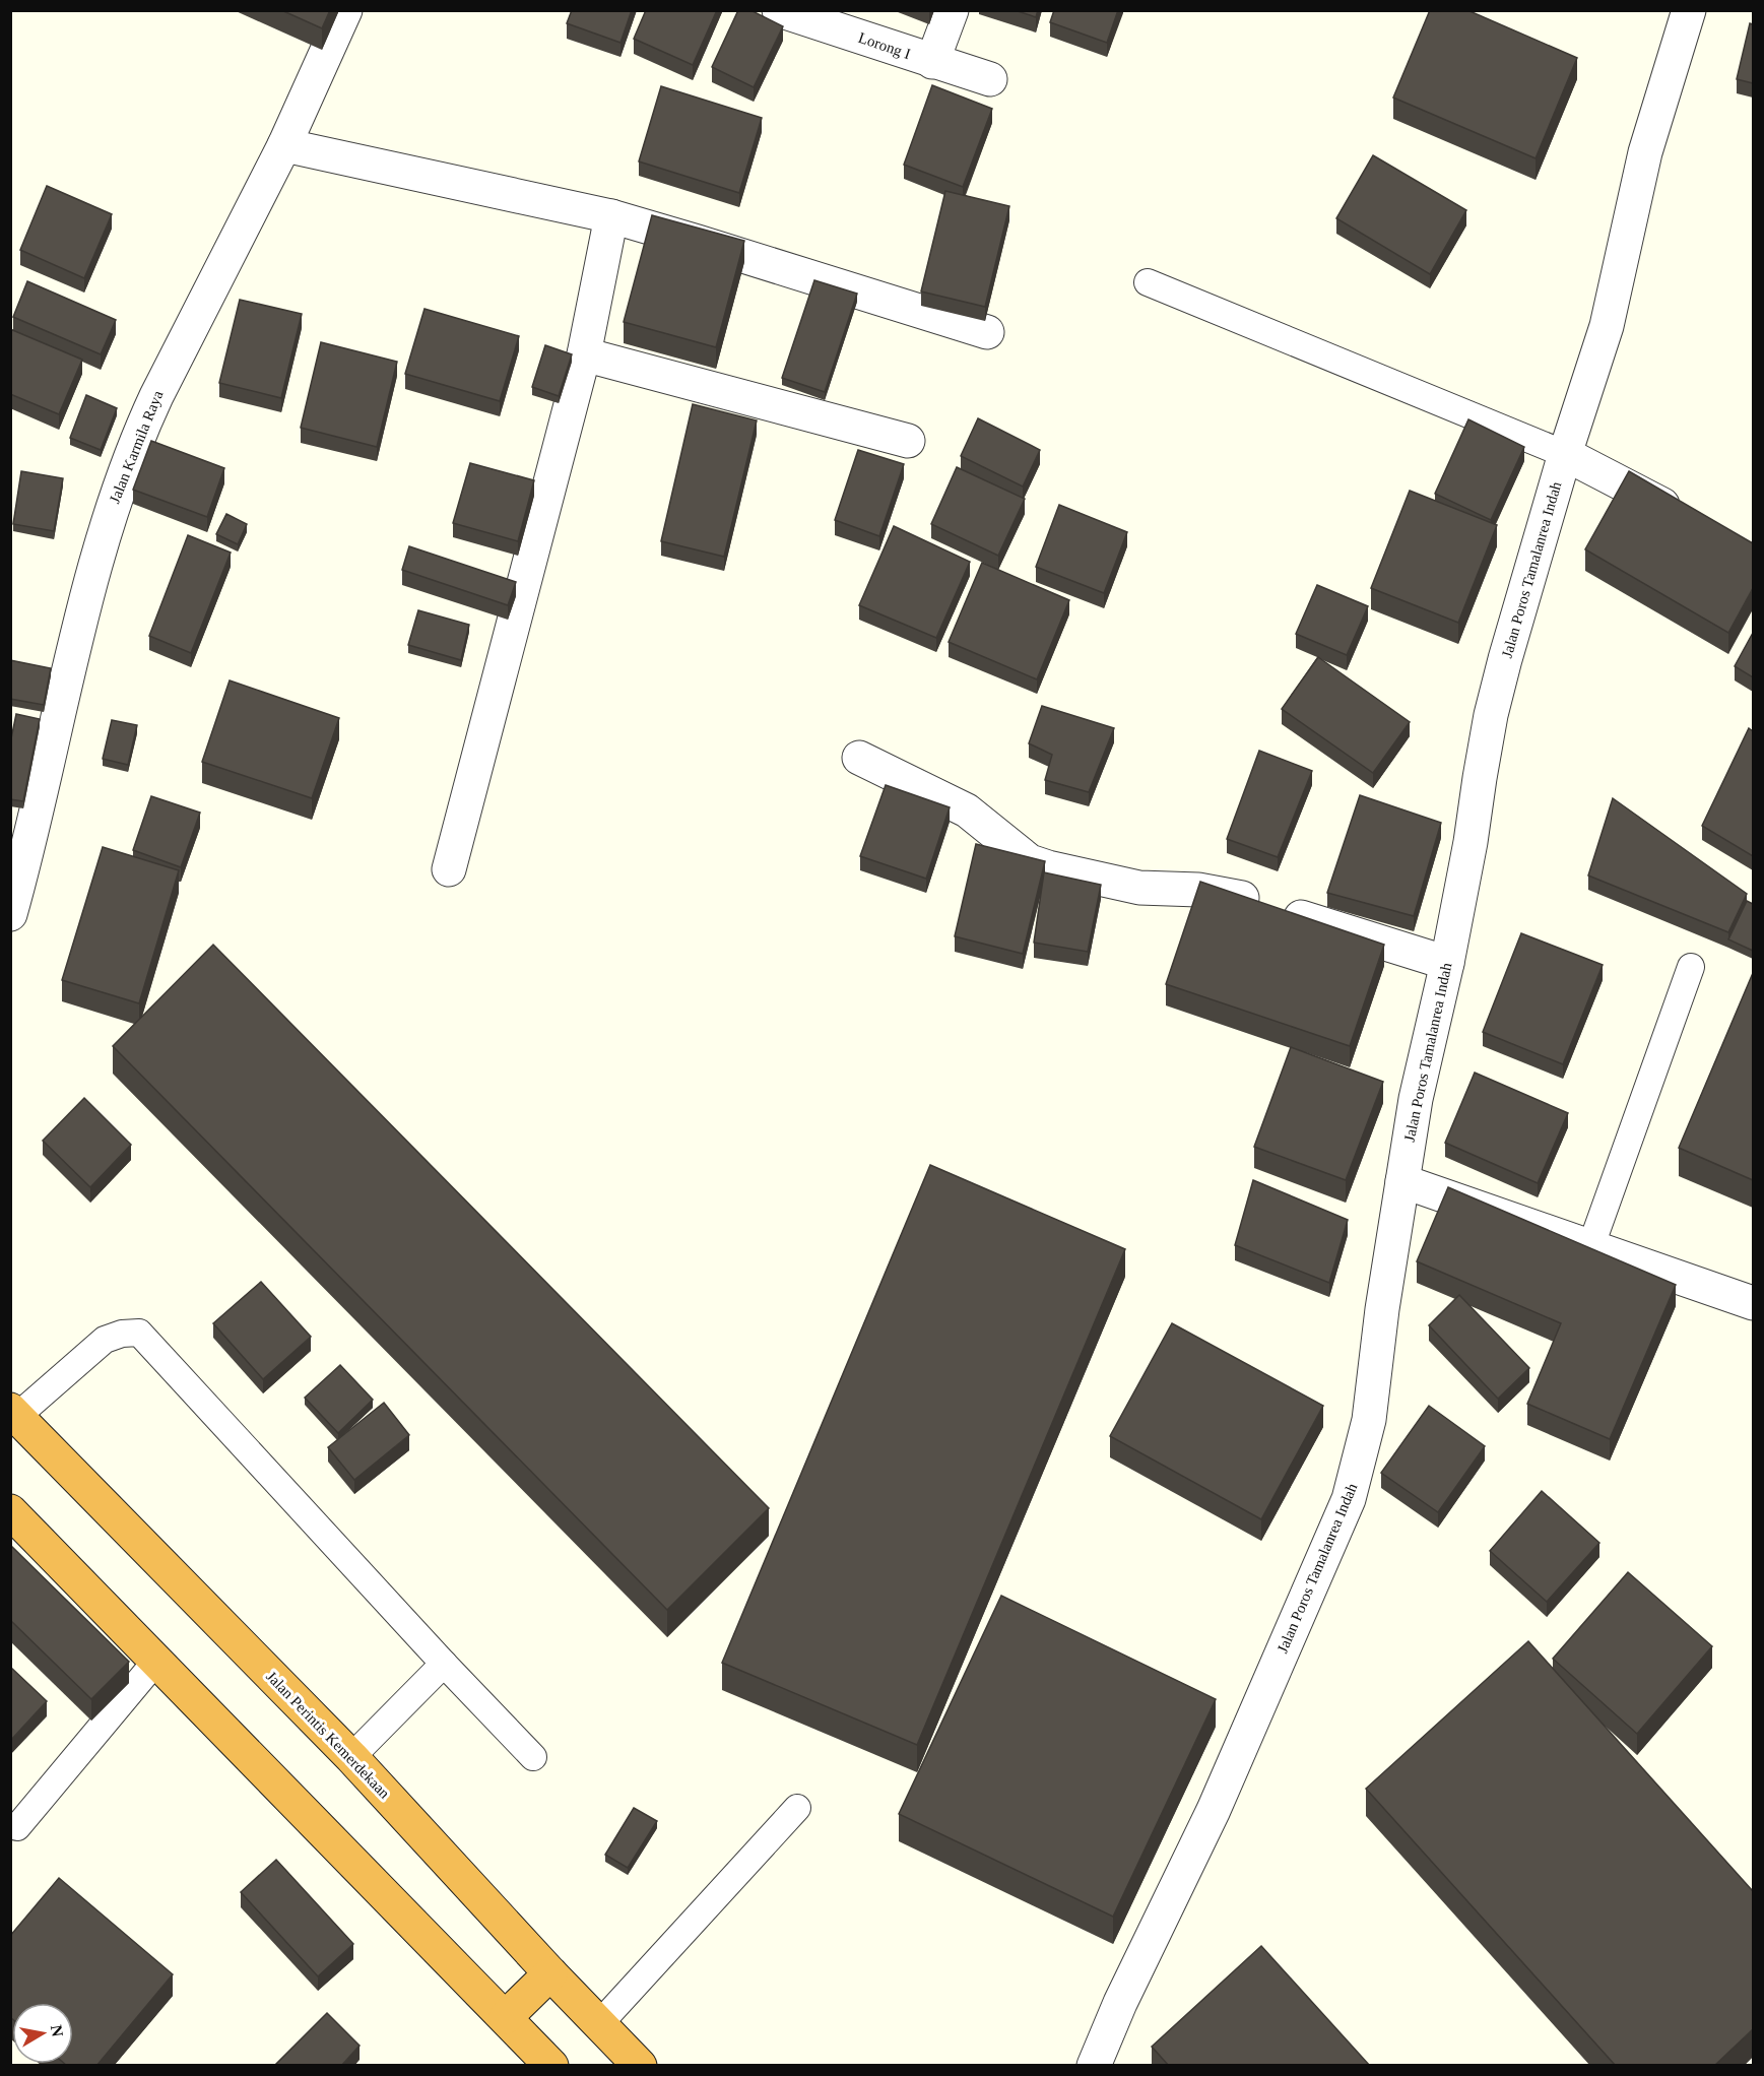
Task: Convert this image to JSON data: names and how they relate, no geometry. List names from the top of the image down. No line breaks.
{"streets":{"highway":["Jalan Perintis Kemerdekaan"],"street":["Lorong I","Jalan Karmila Raya","Jalan Poros Tamalanrea Indah"]},"north":"right"}
